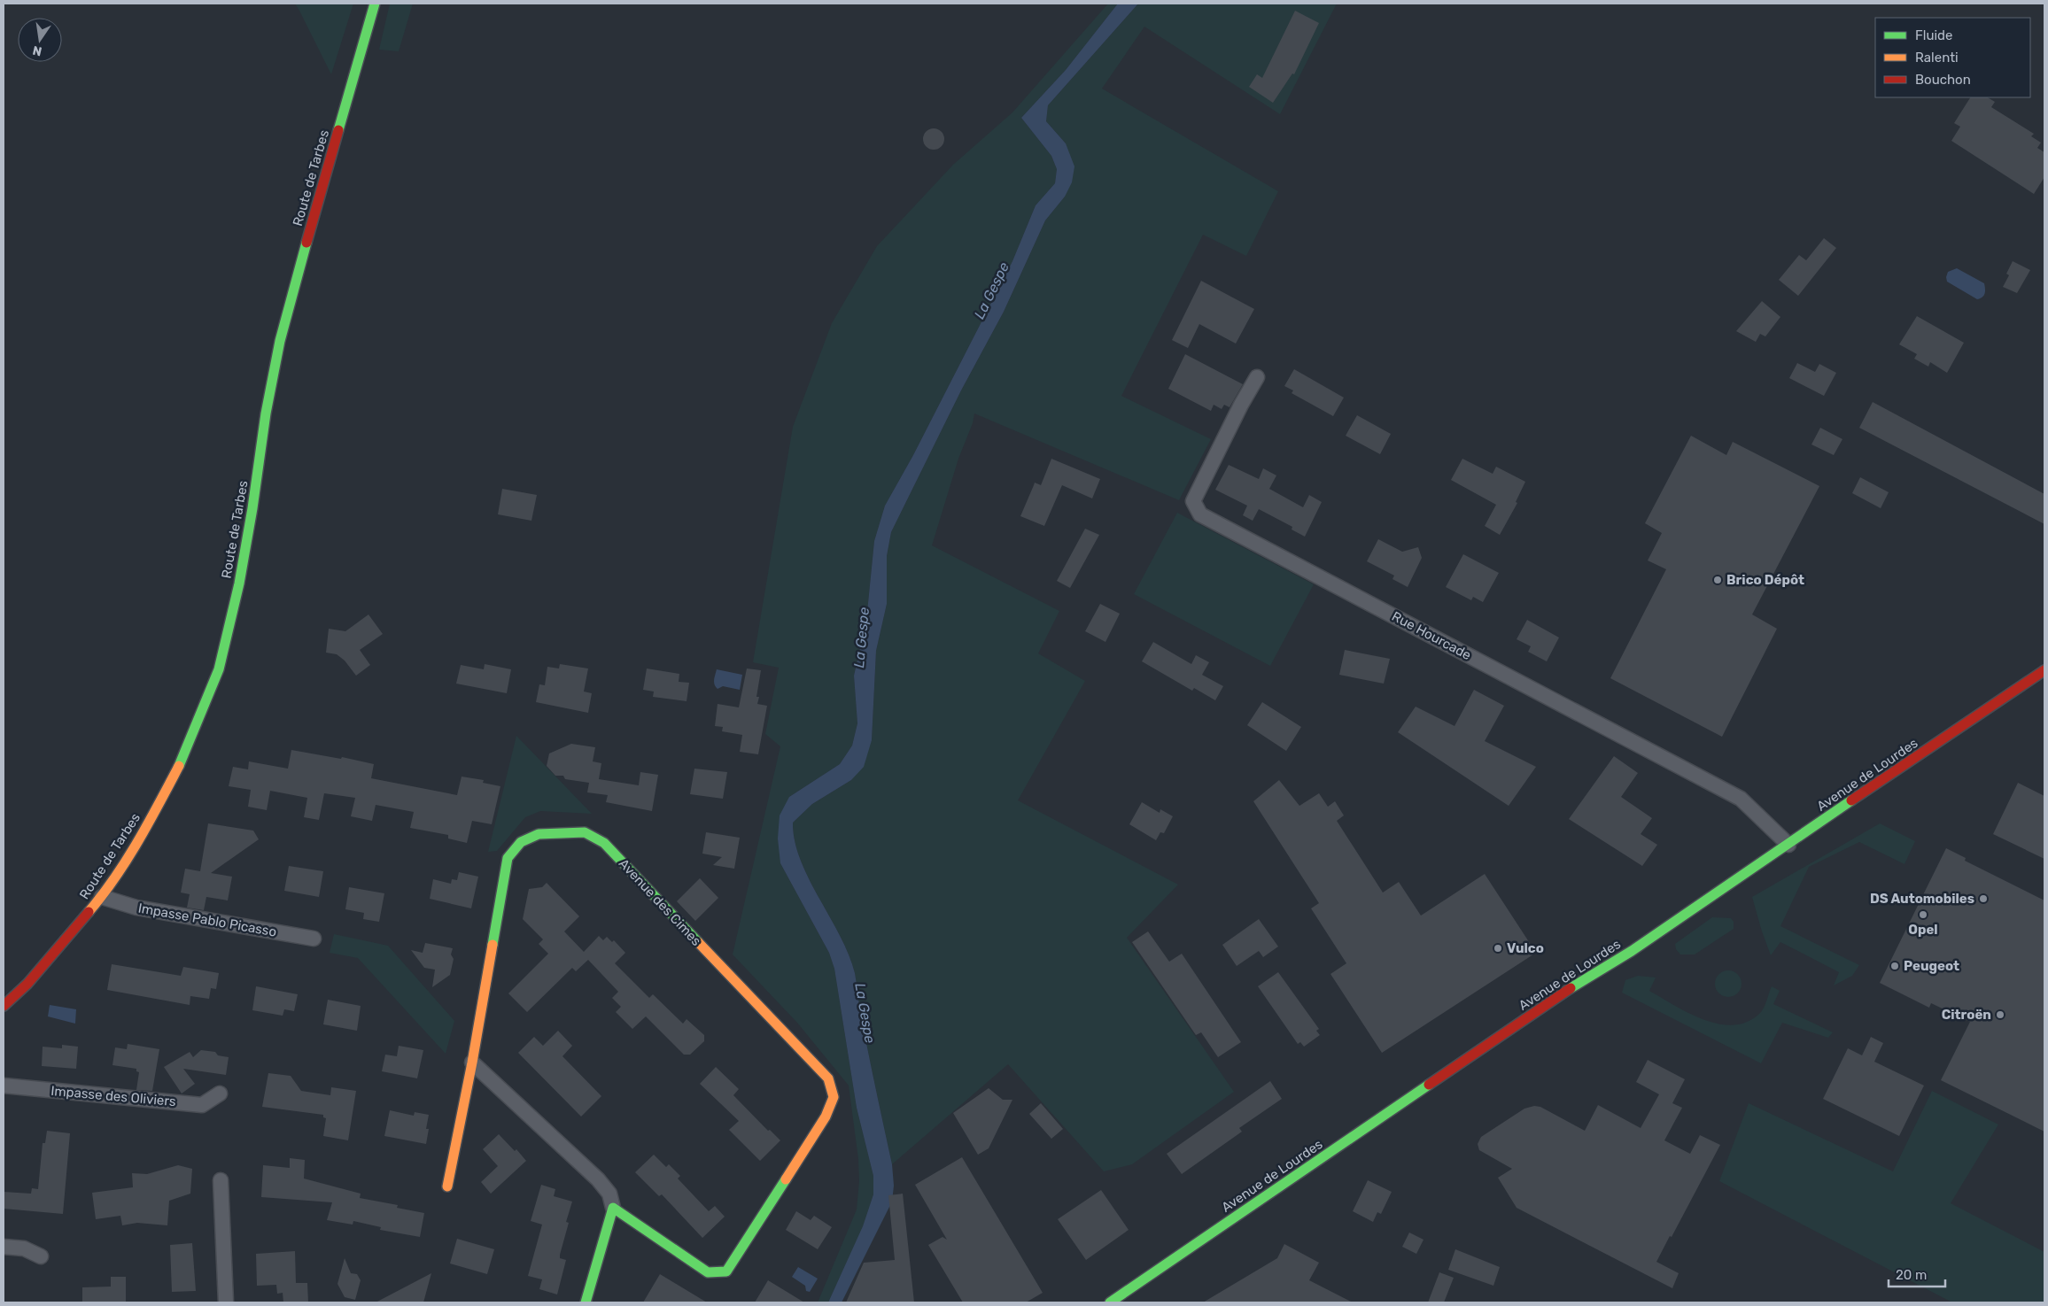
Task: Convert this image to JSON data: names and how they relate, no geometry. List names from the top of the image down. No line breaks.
{"streets":{"street":["Route de Tarbes","Rue Hourcade","Avenue de Lourdes","Avenue des Cimes","Impasse Pablo Picasso","Impasse des Oliviers"]},"crossings":[["Route de Tarbes","Impasse Pablo Picasso"],["Rue Hourcade","Avenue de Lourdes"]],"water":["La Gespe"],"places":["Brico Dépôt","DS Automobiles","Opel","Vulco","Peugeot","Citroën"],"legend":["Fluide","Ralenti","Bouchon"],"scale_bar":"20 m","north":"bottom"}
